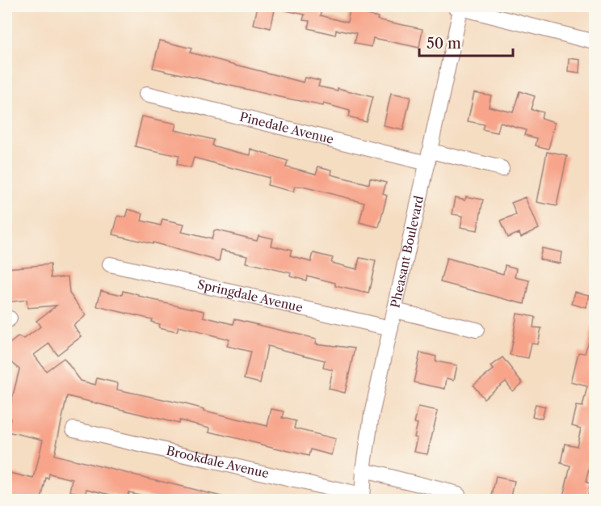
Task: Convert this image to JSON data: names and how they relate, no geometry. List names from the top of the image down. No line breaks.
{"streets":{"street":["Pinedale Avenue","Pheasant Boulevard","Springdale Avenue","Brookdale Avenue"]},"crossings":[["Pinedale Avenue","Pheasant Boulevard"],["Pheasant Boulevard","Springdale Avenue"],["Pheasant Boulevard","Brookdale Avenue"]],"scale_bar":"50 m"}
